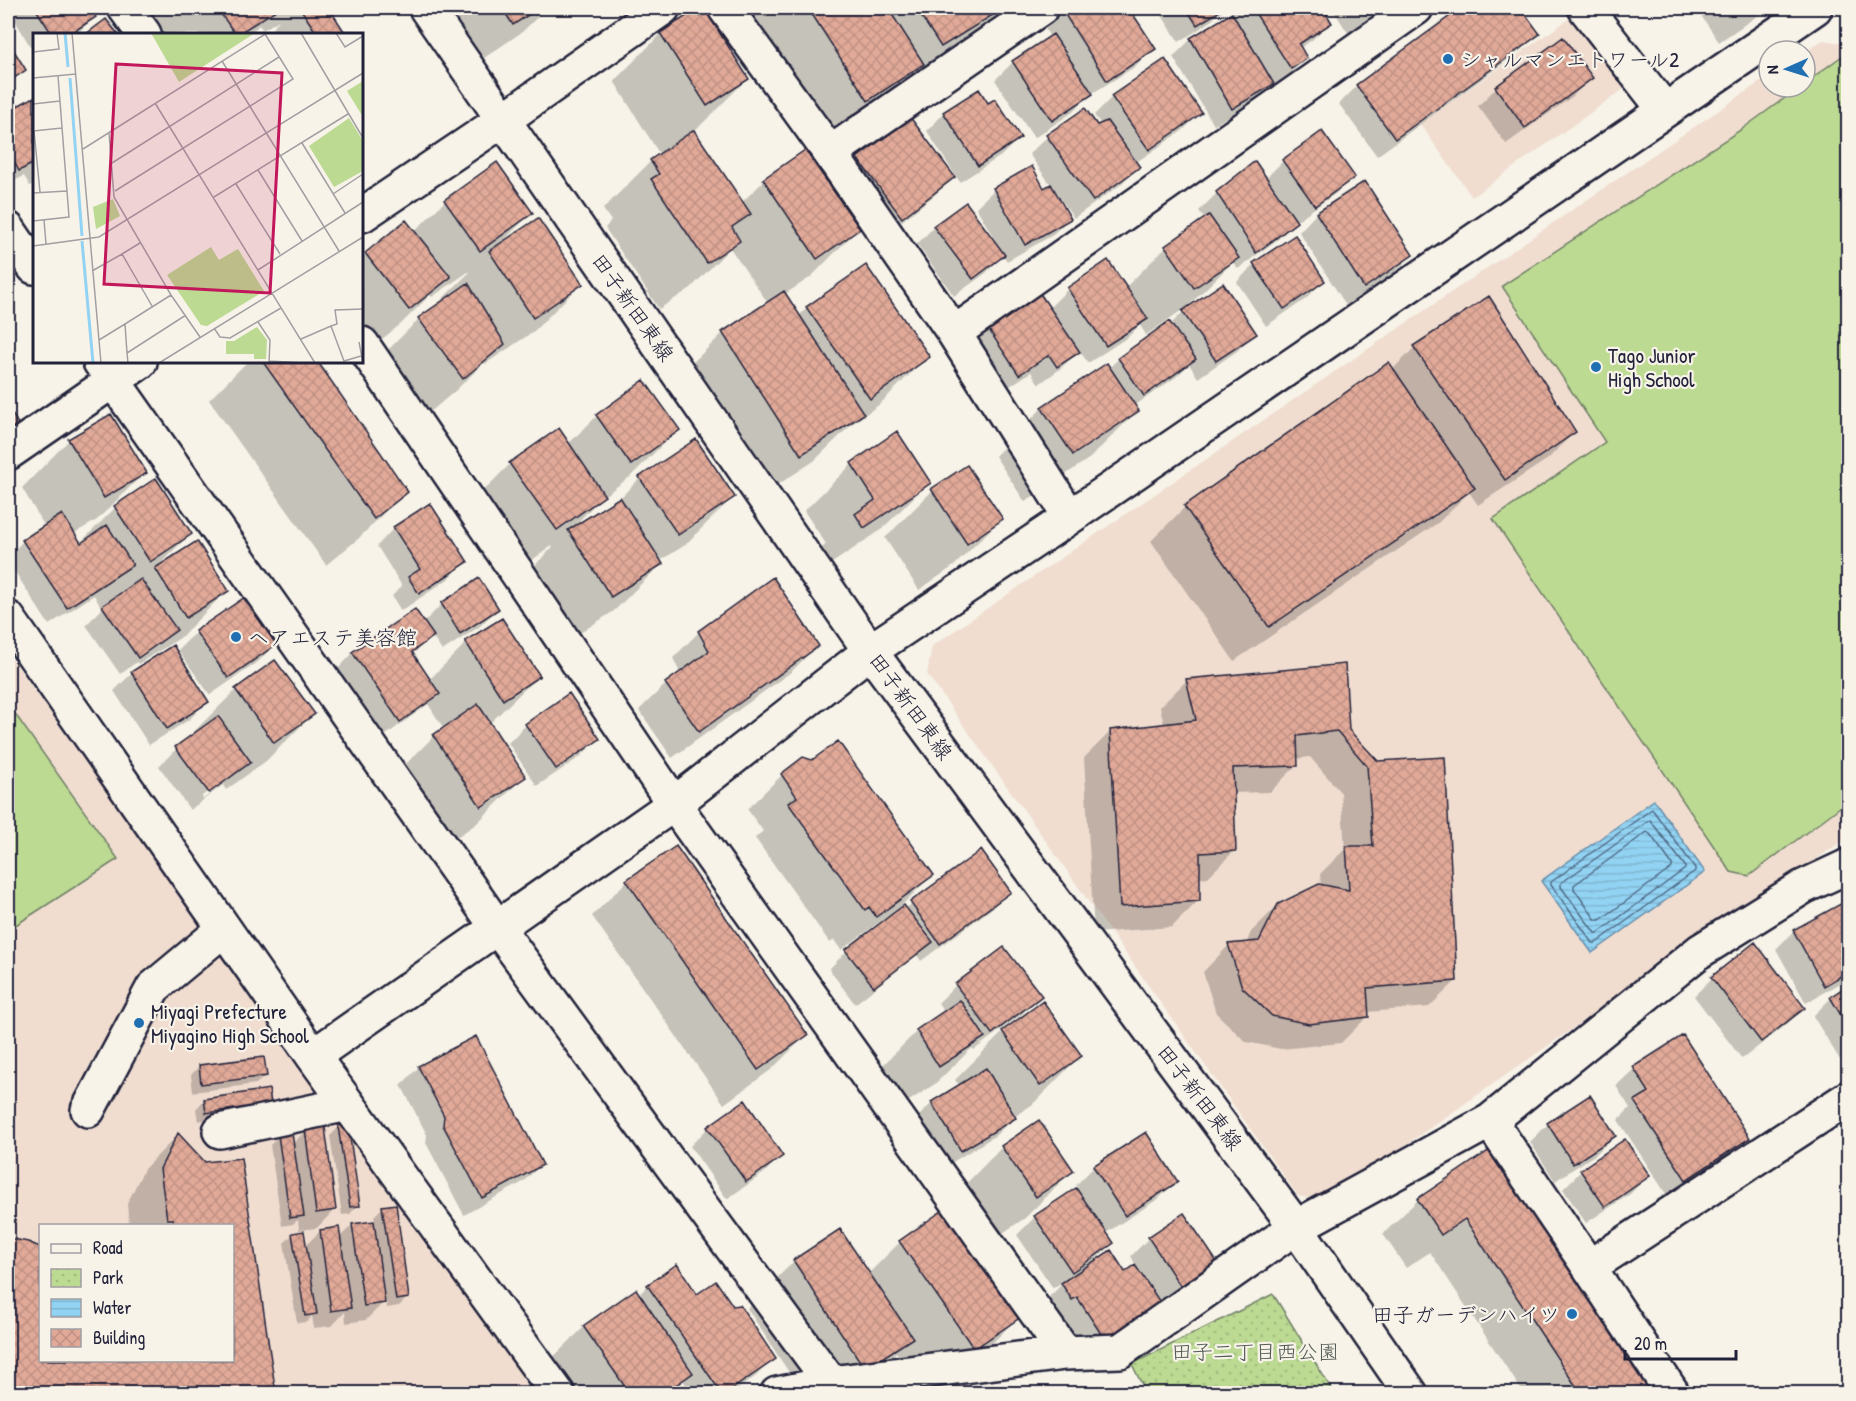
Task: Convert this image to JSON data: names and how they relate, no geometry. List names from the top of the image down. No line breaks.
{"streets":{"street":["田子新田東線"]},"parks":["田子二丁目西公園"],"places":["シャルマンエトワール2","Tago Junior High School","ヘアエステ美容館","Miyagi Prefecture Miyagino High School","田子ガーデンハイツ"],"legend":["Road","Park","Water","Building"],"scale_bar":"20 m","north":"left"}
